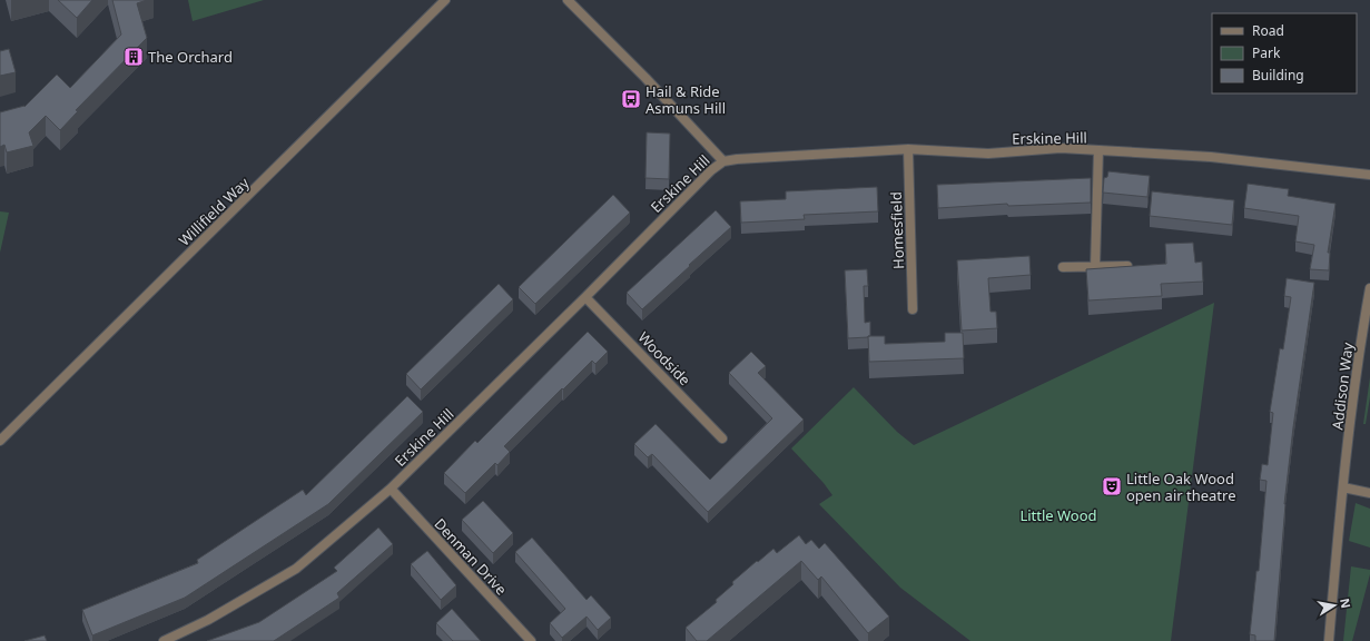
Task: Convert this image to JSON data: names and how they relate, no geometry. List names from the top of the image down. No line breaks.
{"streets":{"street":["Erskine Hill","Willifield Way","Homesfield","Woodside","Addison Way","Denman Drive"]},"crossings":[["Erskine Hill","Homesfield"],["Erskine Hill","Woodside"],["Erskine Hill","Denman Drive"]],"parks":["Little Wood"],"places":{"building":["The Orchard"],"bus stop":["Hail & Ride Asmuns Hill"],"theatre":["Little Oak Wood open air theatre"]},"legend":["Road","Park","Building"],"north":"right"}
